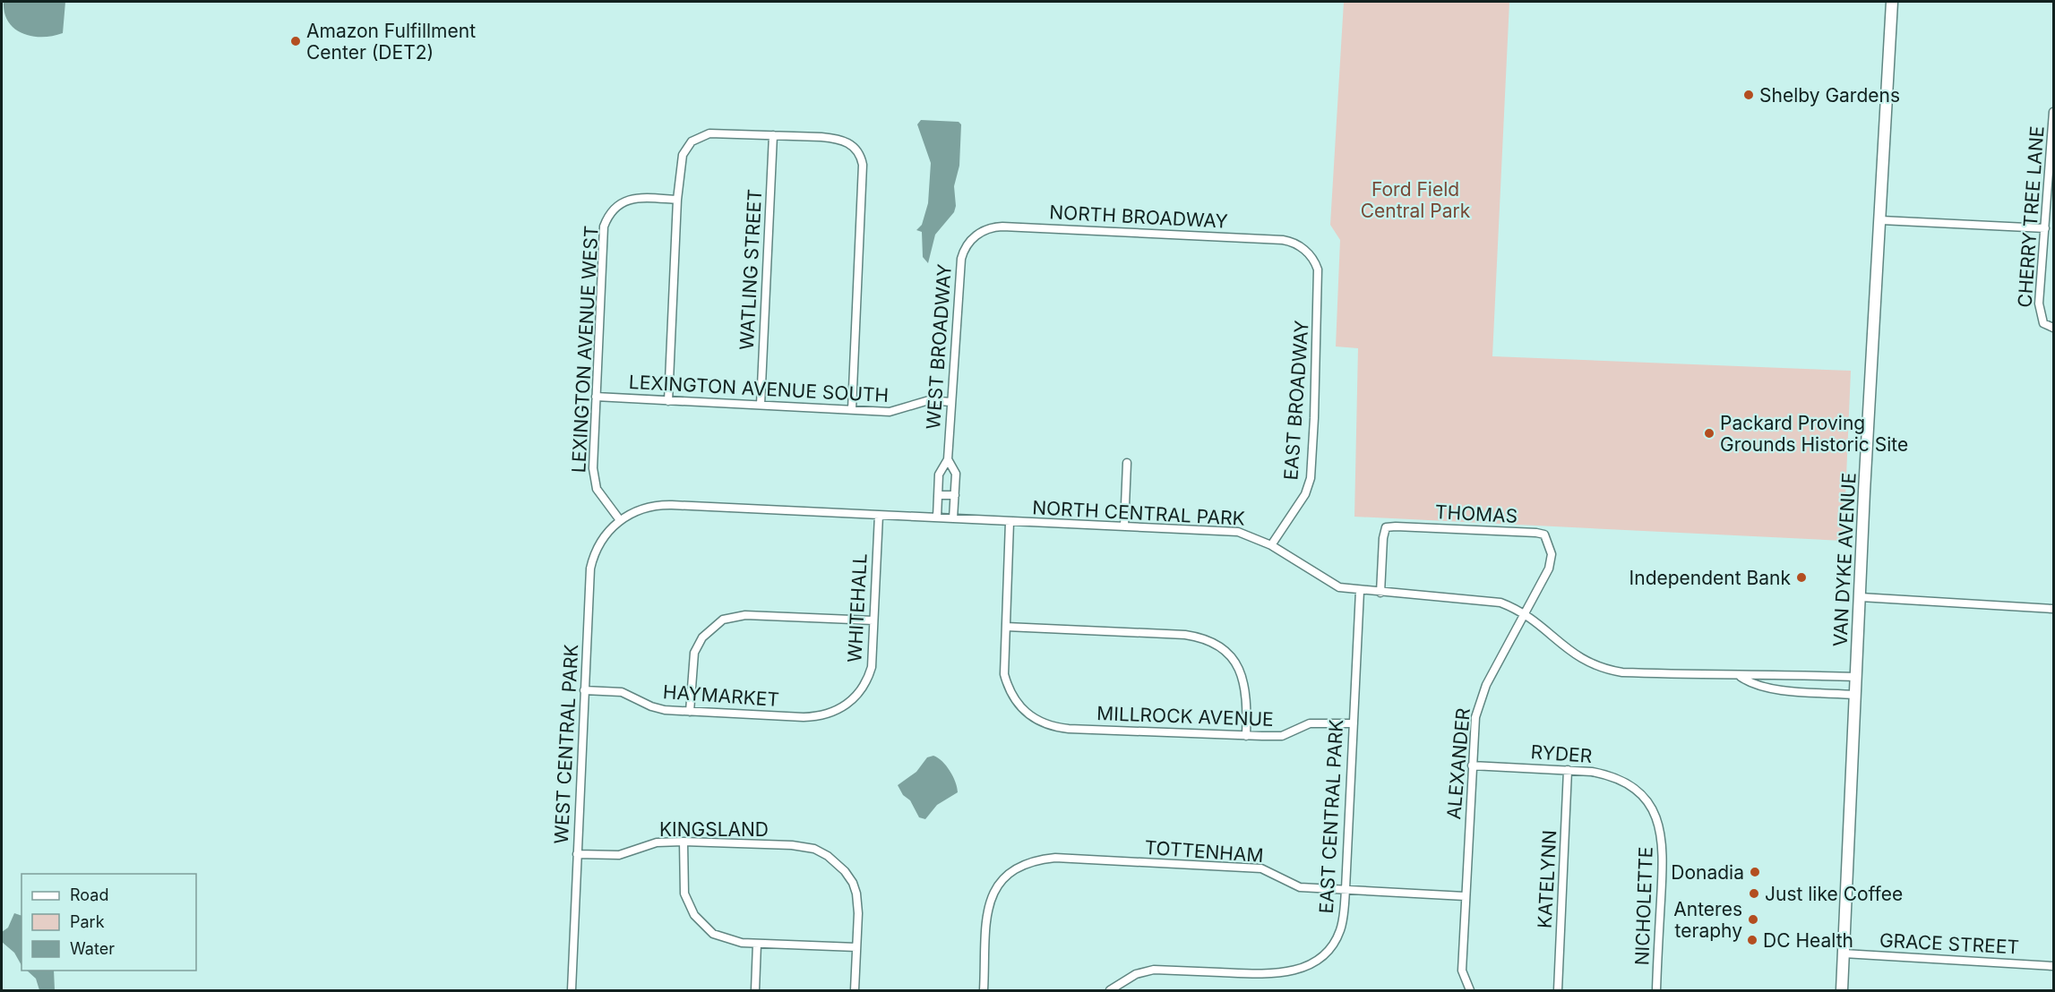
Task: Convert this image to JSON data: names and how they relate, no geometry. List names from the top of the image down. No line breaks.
{"streets":{"main road":["VAN DYKE AVENUE"],"street":["NORTH BROADWAY","CHERRY TREE LANE","WATLING STREET","WEST BROADWAY","LEXINGTON AVENUE WEST","LEXINGTON AVENUE SOUTH","EAST BROADWAY","NORTH CENTRAL PARK","THOMAS","WHITEHALL","HAYMARKET","MILLROCK AVENUE","WEST CENTRAL PARK","RYDER","ALEXANDER","EAST CENTRAL PARK","KINGSLAND","TOTTENHAM","KATELYNN","NICHOLETTE","GRACE STREET"]},"crossings":[["NORTH BROADWAY","WEST BROADWAY"],["NORTH BROADWAY","EAST BROADWAY"],["WATLING STREET","LEXINGTON AVENUE SOUTH"],["WEST BROADWAY","LEXINGTON AVENUE SOUTH"],["WEST BROADWAY","NORTH CENTRAL PARK"],["LEXINGTON AVENUE WEST","LEXINGTON AVENUE SOUTH"],["LEXINGTON AVENUE WEST","WEST CENTRAL PARK"],["EAST BROADWAY","NORTH CENTRAL PARK"],["NORTH CENTRAL PARK","THOMAS"],["NORTH CENTRAL PARK","VAN DYKE AVENUE"],["NORTH CENTRAL PARK","WHITEHALL"],["NORTH CENTRAL PARK","WEST CENTRAL PARK"],["NORTH CENTRAL PARK","ALEXANDER"],["NORTH CENTRAL PARK","EAST CENTRAL PARK"],["THOMAS","ALEXANDER"],["VAN DYKE AVENUE","GRACE STREET"],["WHITEHALL","HAYMARKET"],["HAYMARKET","WEST CENTRAL PARK"],["MILLROCK AVENUE","EAST CENTRAL PARK"],["WEST CENTRAL PARK","KINGSLAND"],["RYDER","ALEXANDER"],["RYDER","KATELYNN"],["RYDER","NICHOLETTE"],["ALEXANDER","TOTTENHAM"],["EAST CENTRAL PARK","TOTTENHAM"]],"parks":["Ford Field Central Park"],"places":["Amazon Fulfillment Center (DET2)","Shelby Gardens","Packard Proving Grounds Historic Site","Independent Bank","Donadia","Just like Coffee","Anteres teraphy","DC Health"],"legend":["Road","Park","Water"]}
